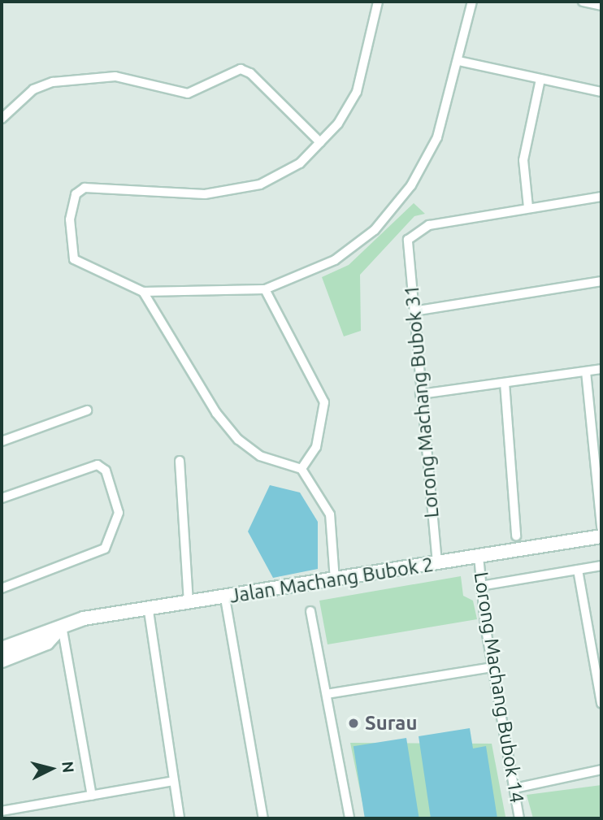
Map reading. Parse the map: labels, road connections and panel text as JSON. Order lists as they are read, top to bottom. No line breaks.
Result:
{"streets":{"street":["Lorong Machang Bubok 31","Jalan Machang Bubok 2","Lorong Machang Bubok 14"]},"crossings":[["Lorong Machang Bubok 31","Jalan Machang Bubok 2"],["Jalan Machang Bubok 2","Lorong Machang Bubok 14"]],"places":["Surau"],"north":"right"}
